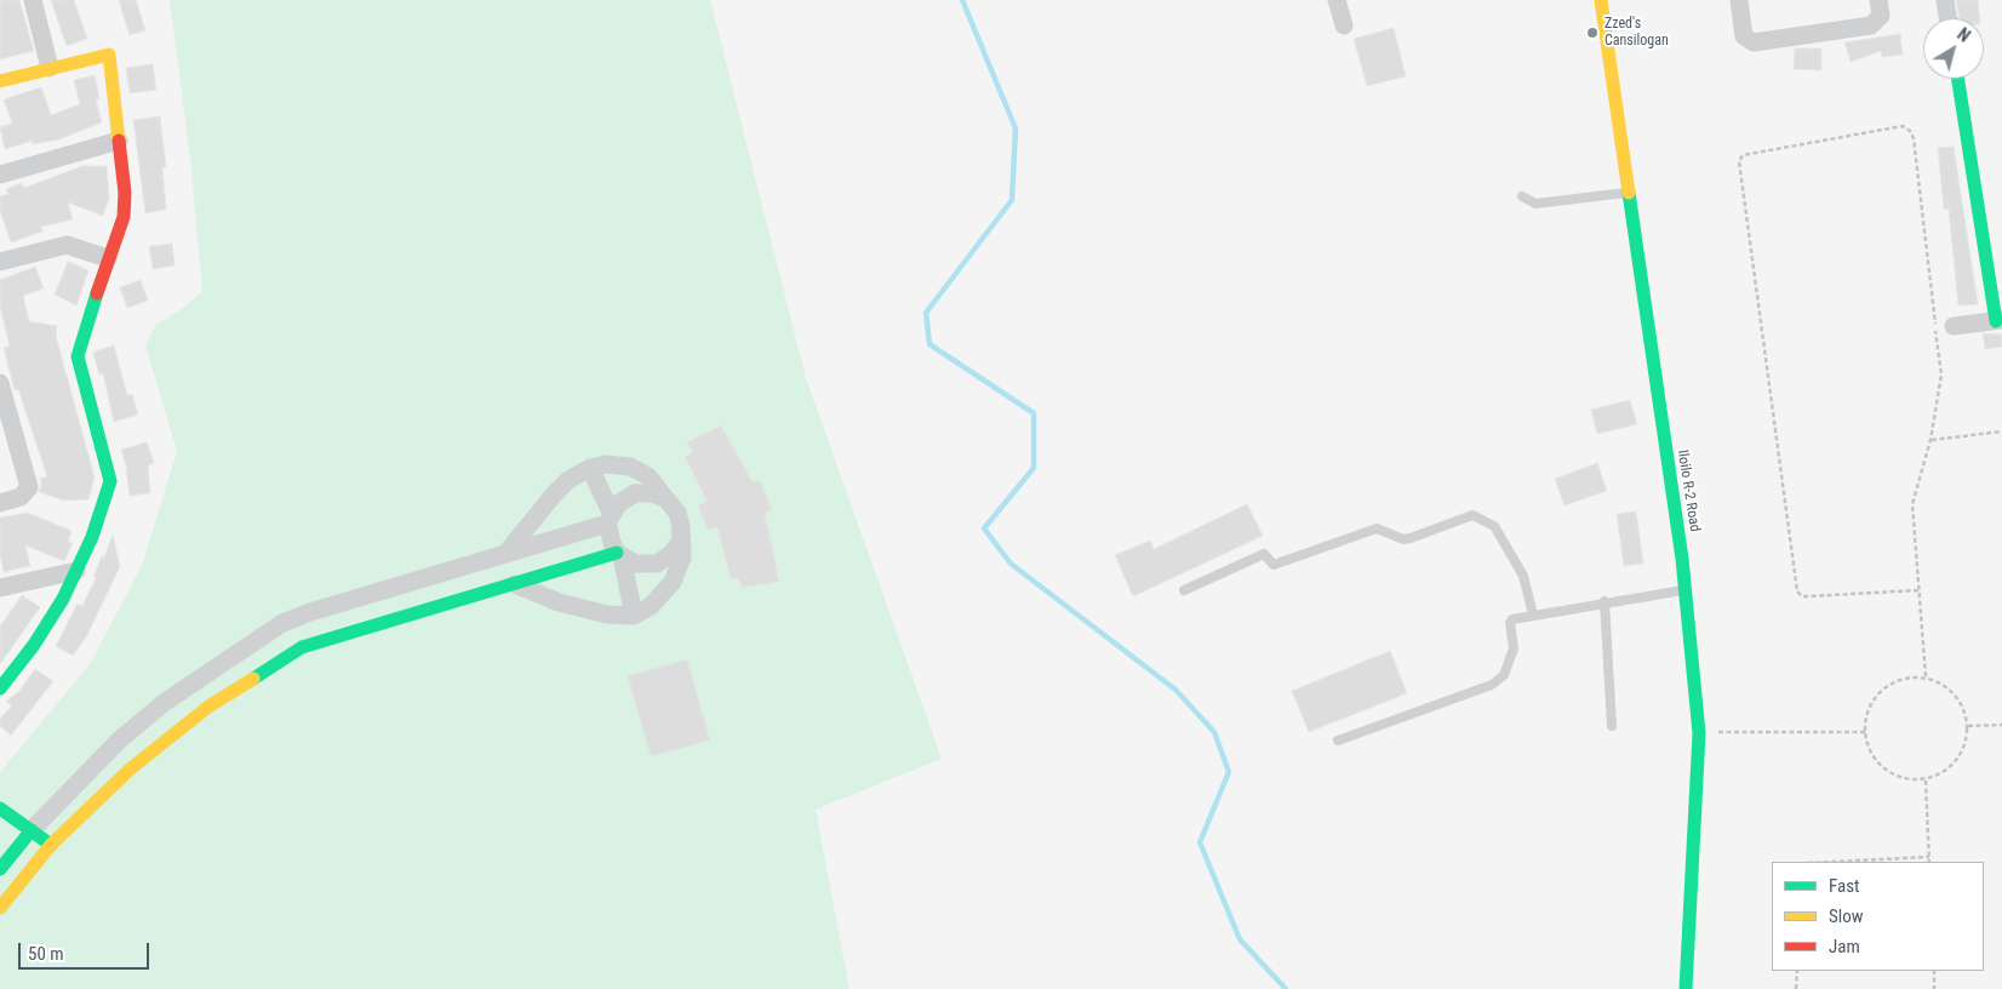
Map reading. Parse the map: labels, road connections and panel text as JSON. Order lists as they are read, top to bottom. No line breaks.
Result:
{"streets":{"street":["Iloilo R-2 Road"]},"places":["Zzed's Cansilogan"],"legend":["Fast","Slow","Jam"],"scale_bar":"50 m","north":"top right"}
